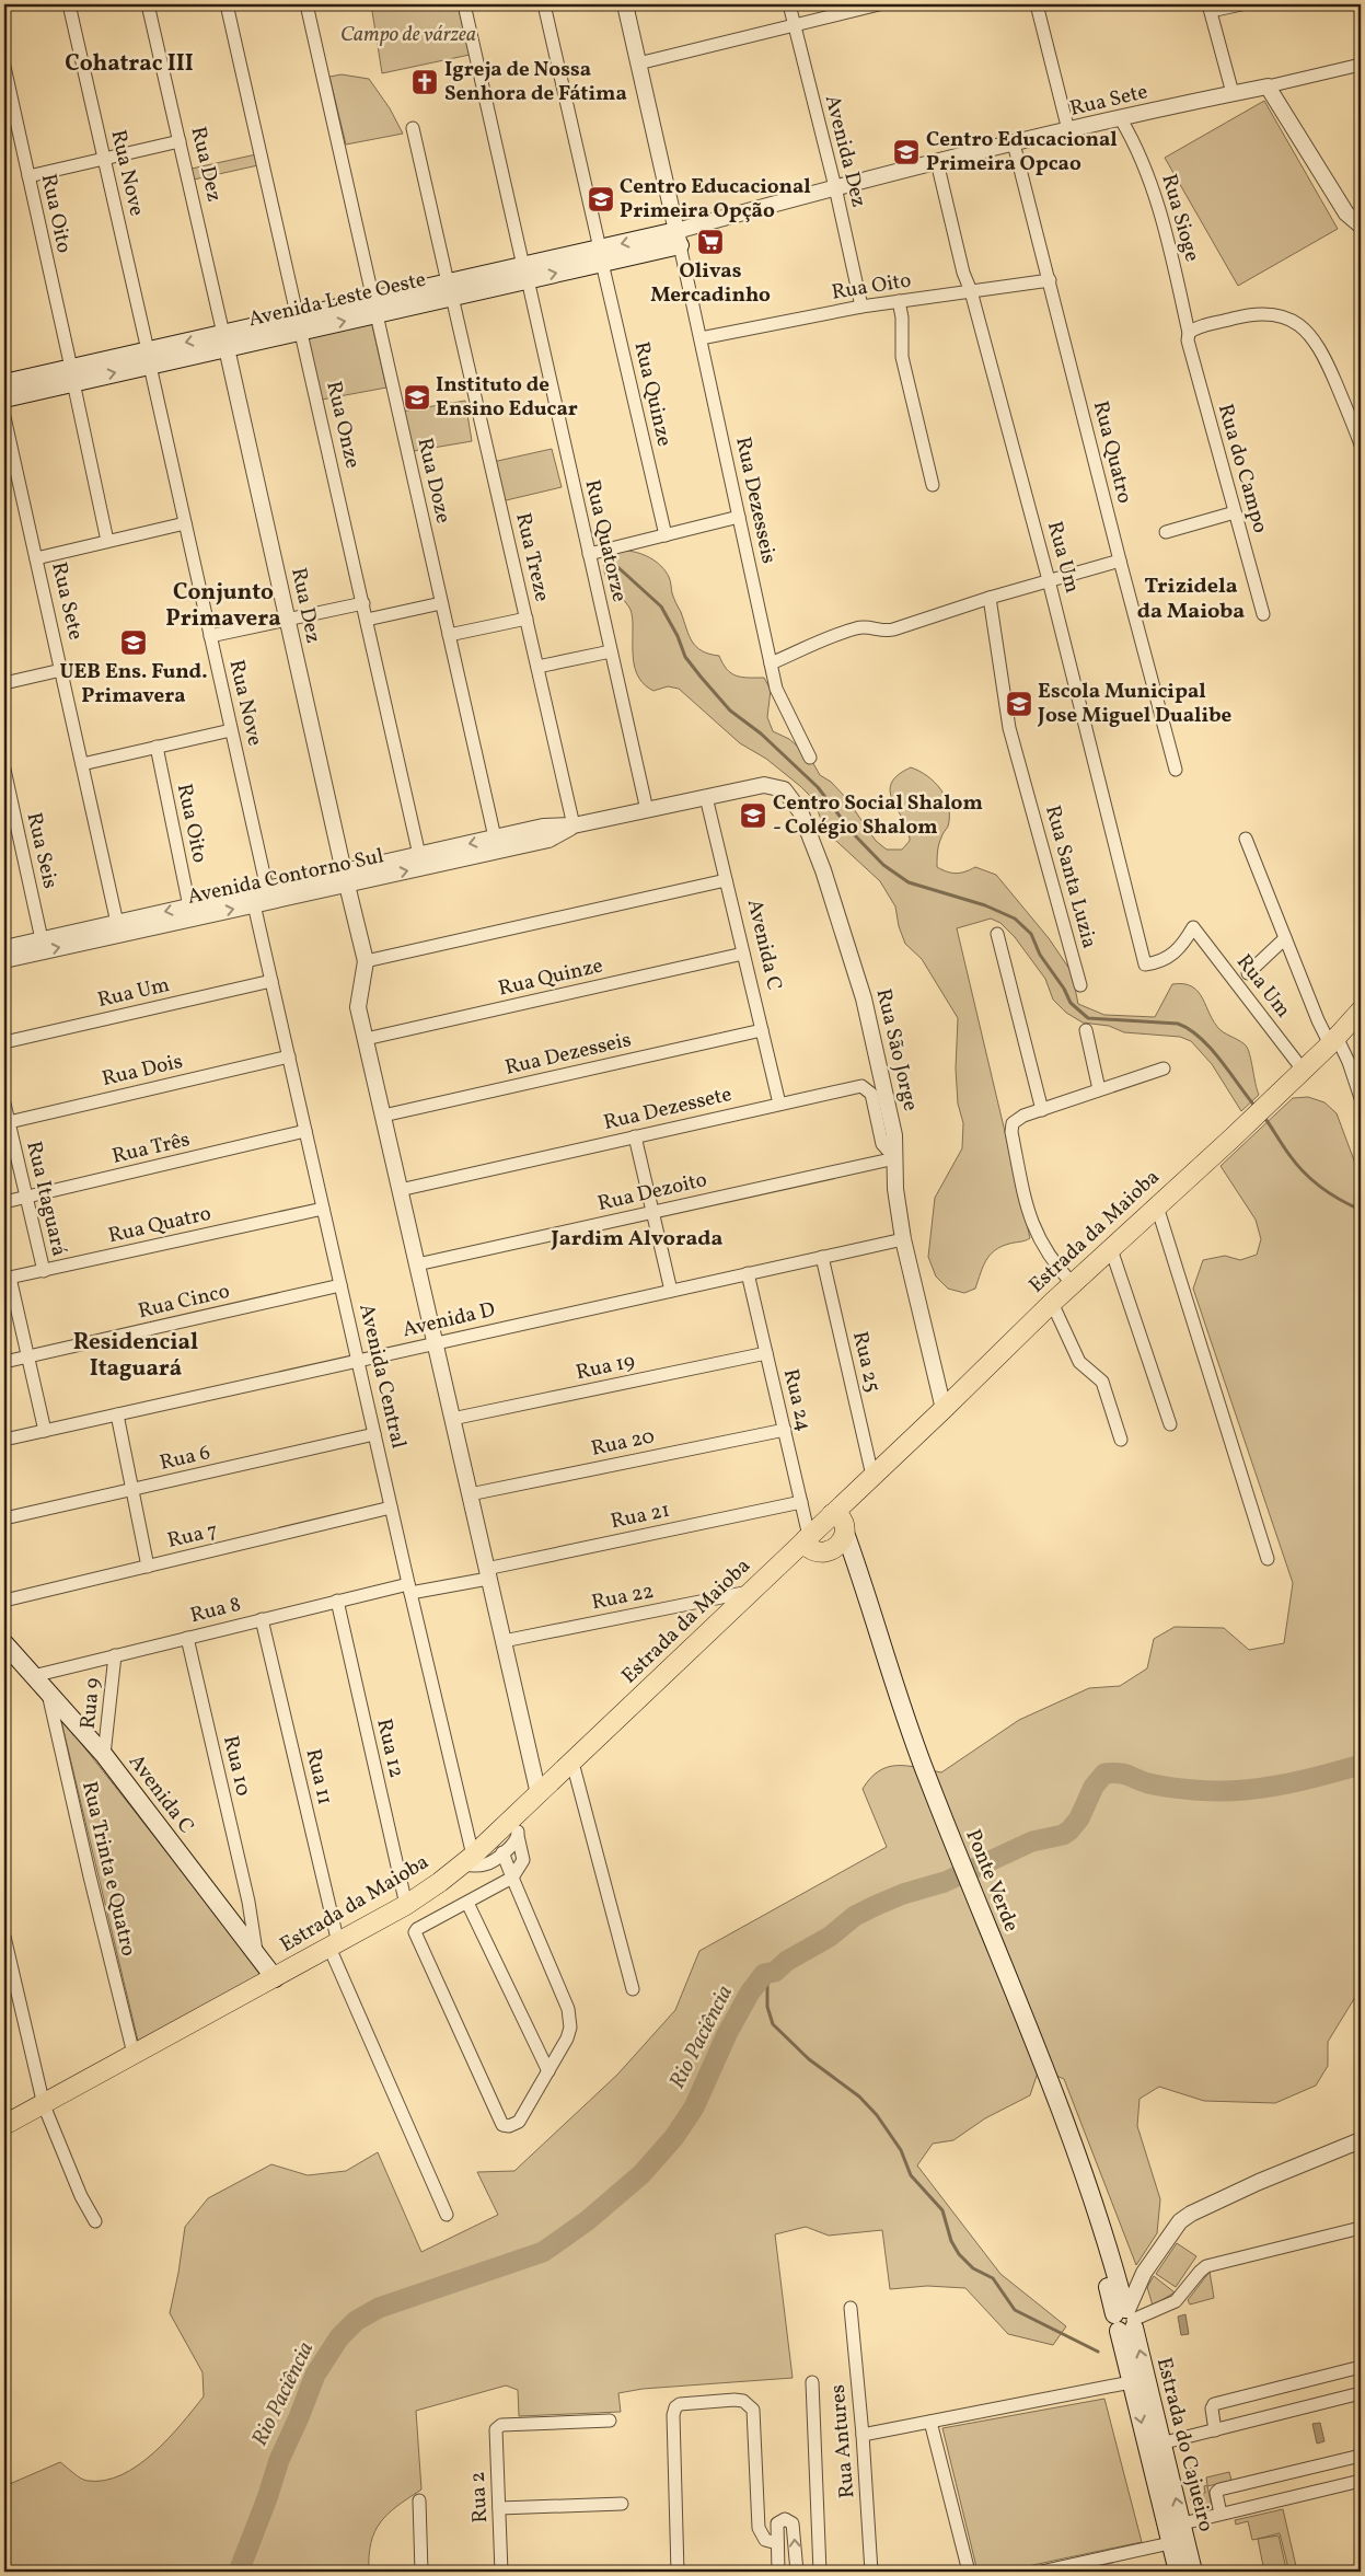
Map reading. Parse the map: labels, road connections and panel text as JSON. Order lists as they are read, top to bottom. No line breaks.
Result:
{"streets":{"main road":["Avenida Leste Oeste","Avenida C","Estrada da Maioba","Ponte Verde","Estrada do Cajueiro"],"street":["Rua Sete","Avenida Dez","Rua Dez","Rua Nove","Rua Oito","Rua Sioge","Rua Quinze","Rua Onze","Rua Quatro","Rua do Campo","Rua Doze","Rua Dezesseis","Rua Quatorze","Rua Treze","Rua Um","Rua Seis","Avenida Contorno Sul","Rua Santa Luzia","Rua São Jorge","Rua Dois","Rua Dezessete","Rua Três","Rua Dezoito","Rua Itaguará","Rua Cinco","Avenida D","Rua 25","Rua 19","Avenida Central","Rua 24","Rua 20","Rua 6","Rua 21","Rua 7","Rua 22","Rua 8","Rua 9","Rua 12","Rua 10","Rua 11","Rua Trinta e Quatro","Rua Antures","Rua 2"]},"crossings":[["Rua Sete","Avenida Dez"],["Rua Sete","Rua Sioge"],["Rua Sete","Avenida Leste Oeste"],["Rua Sete","Rua Quatro"],["Rua Sete","Rua Dezesseis"],["Rua Sete","Rua Um"],["Rua Sete","Avenida Contorno Sul"],["Avenida Dez","Rua Oito"],["Rua Dez","Avenida Leste Oeste"],["Rua Dez","Avenida Contorno Sul"],["Rua Nove","Avenida Leste Oeste"],["Rua Nove","Avenida Contorno Sul"],["Rua Oito","Avenida Leste Oeste"],["Rua Oito","Rua Quatro"],["Rua Oito","Rua Dezesseis"],["Rua Oito","Rua Um"],["Rua Oito","Avenida Contorno Sul"],["Rua Sioge","Rua do Campo"],["Avenida Leste Oeste","Rua Quinze"],["Avenida Leste Oeste","Rua Onze"],["Avenida Leste Oeste","Rua Doze"],["Avenida Leste Oeste","Rua Dezesseis"],["Avenida Leste Oeste","Rua Quatorze"],["Avenida Leste Oeste","Rua Treze"],["Rua Quinze","Avenida C"],["Rua Onze","Avenida Contorno Sul"],["Rua Quatro","Rua Itaguará"],["Rua Quatro","Avenida Central"],["Rua Doze","Avenida Contorno Sul"],["Rua Dezesseis","Avenida C"],["Rua Quatorze","Avenida Contorno Sul"],["Rua Treze","Avenida Contorno Sul"],["Rua Um","Estrada da Maioba"],["Rua Um","Avenida Central"],["Rua Seis","Avenida Contorno Sul"],["Avenida Contorno Sul","Avenida C"],["Avenida Contorno Sul","Rua São Jorge"],["Avenida Contorno Sul","Avenida Central"],["Avenida C","Rua São Jorge"],["Avenida C","Rua Dezessete"],["Avenida C","Estrada da Maioba"],["Avenida C","Rua 8"],["Avenida C","Rua 9"],["Avenida C","Rua 10"],["Avenida C","Rua Trinta e Quatro"],["Rua São Jorge","Rua Dezessete"],["Rua São Jorge","Rua Dezoito"],["Rua São Jorge","Estrada da Maioba"],["Rua São Jorge","Avenida D"],["Rua Dois","Rua Itaguará"],["Rua Dois","Avenida Central"],["Rua Dezessete","Rua Dezoito"],["Rua Três","Rua Itaguará"],["Rua Três","Avenida Central"],["Estrada da Maioba","Rua 25"],["Estrada da Maioba","Avenida Central"],["Estrada da Maioba","Rua 24"],["Estrada da Maioba","Rua 22"],["Estrada da Maioba","Rua 12"],["Estrada da Maioba","Rua 11"],["Estrada da Maioba","Rua Trinta e Quatro"],["Estrada da Maioba","Ponte Verde"],["Rua Cinco","Avenida Central"],["Avenida D","Rua 25"],["Avenida D","Avenida Central"],["Avenida D","Rua 24"],["Rua 19","Rua 24"],["Avenida Central","Rua 6"],["Avenida Central","Rua 7"],["Avenida Central","Rua 8"],["Rua 24","Rua 20"],["Rua 24","Rua 21"],["Rua 24","Ponte Verde"],["Rua 21","Rua 8"],["Rua 8","Rua 9"],["Rua 8","Rua 12"],["Rua 8","Rua 10"],["Rua 8","Rua 11"],["Ponte Verde","Estrada do Cajueiro"]],"districts":["Cohatrac III","Trizidela da Maioba","Conjunto Primavera","Jardim Alvorada","Residencial Itaguará"],"water":["Rio Paciência"],"parks":["Campo de várzea"],"places":{"church":["Igreja de Nossa Senhora de Fátima"],"school or university":["Centro Educacional Primeira Opcao","Centro Educacional Primeira Opção","Instituto de Ensino Educar","UEB Ens. Fund. Primavera","Escola Municipal Jose Miguel Dualibe","Centro Social Shalom - Colégio Shalom"],"supermarket":["Olivas Mercadinho"]}}
